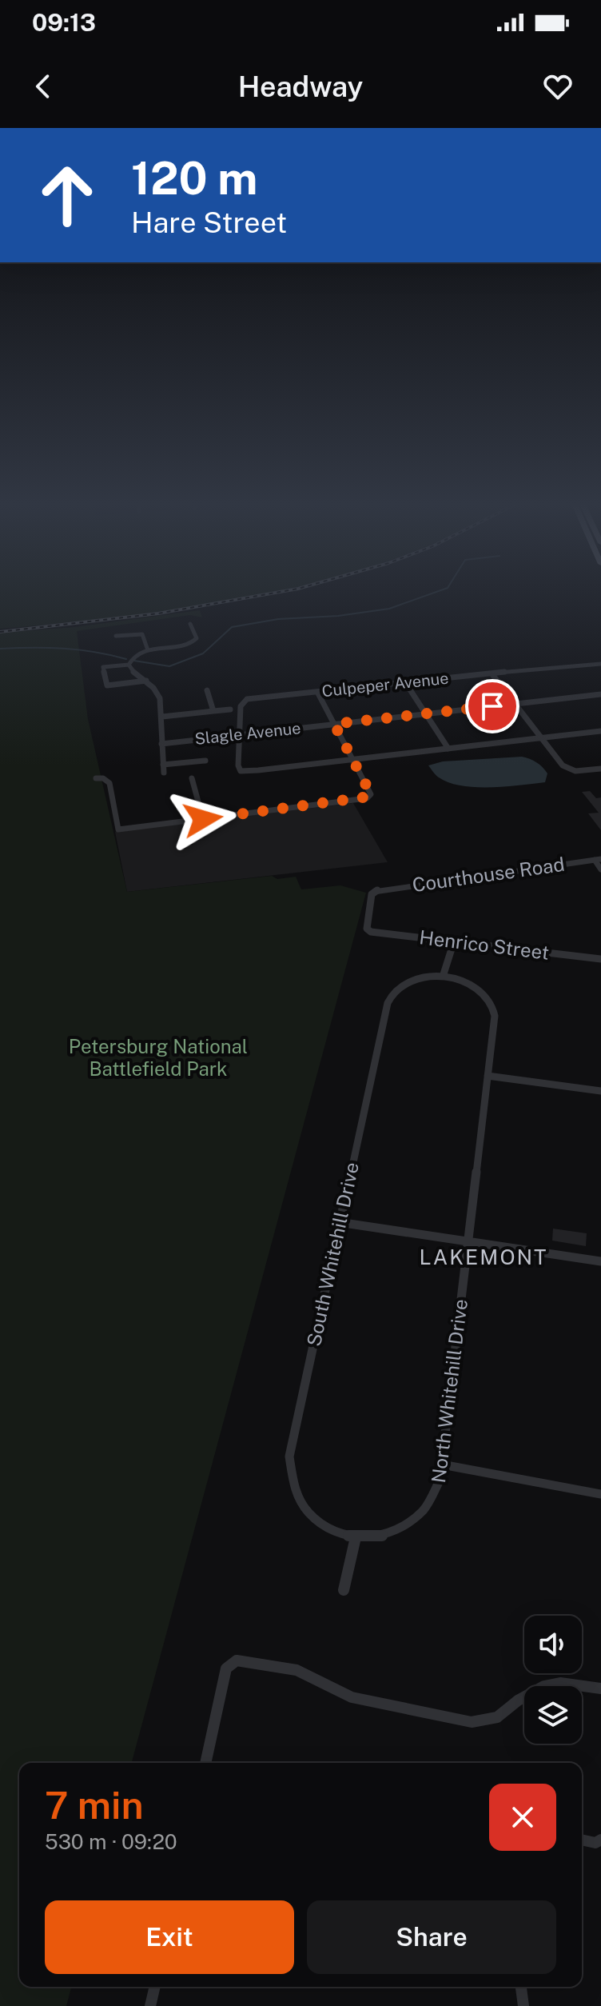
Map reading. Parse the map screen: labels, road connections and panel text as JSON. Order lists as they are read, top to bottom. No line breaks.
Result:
{"streets":{"street":["Culpeper Avenue","Slagle Avenue","Courthouse Road","Henrico Street","South Whitehill Drive","North Whitehill Drive"]},"crossings":[["Culpeper Avenue","Slagle Avenue"],["Courthouse Road","Henrico Street"],["South Whitehill Drive","North Whitehill Drive"]],"districts":["LAKEMONT"],"parks":["Petersburg National Battlefield Park"],"page":{"status":"09:13","header":"Headway","turn":["120 m","Hare Street"],"heading":["7 min","530 m · 09:20"],"buttons":["Exit","Share"]}}
